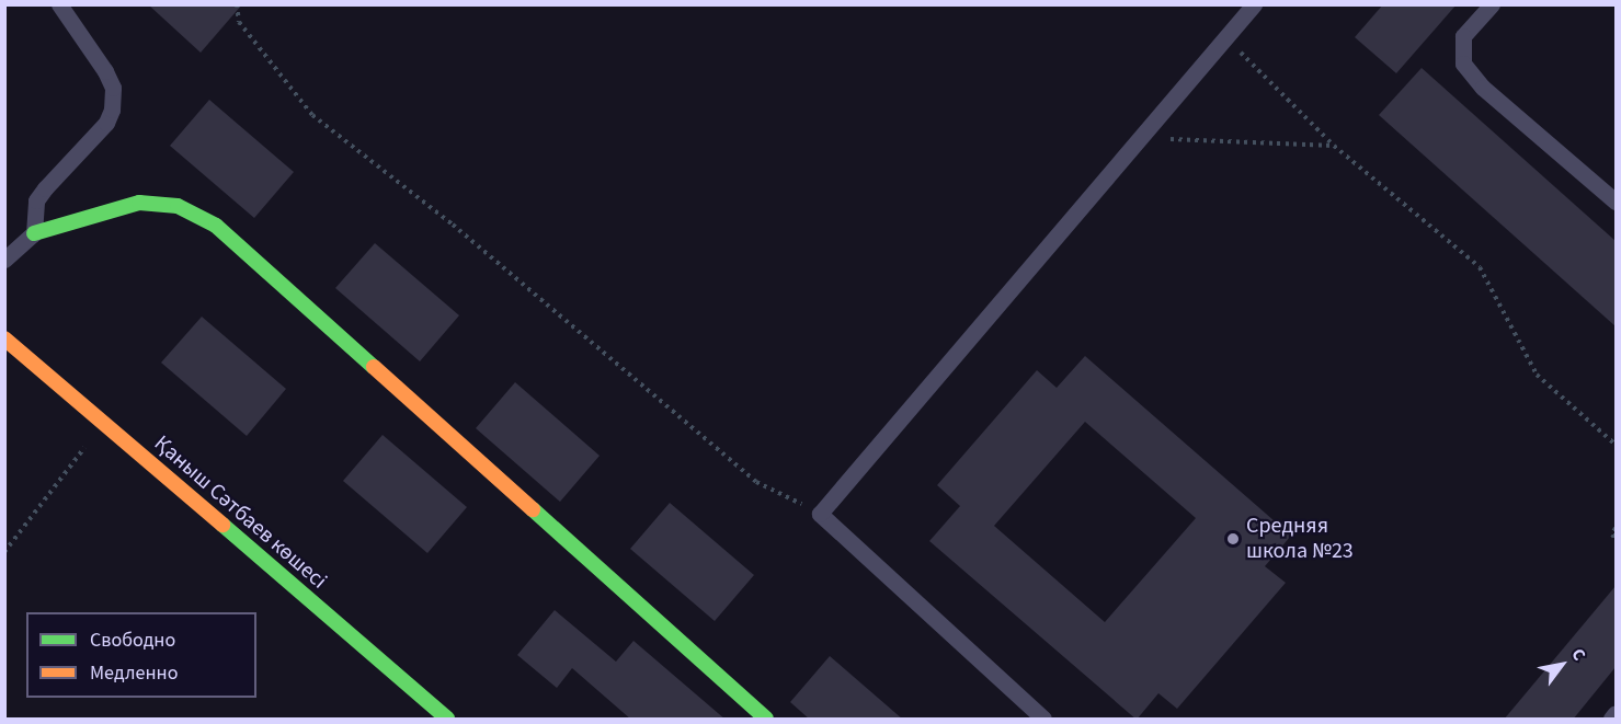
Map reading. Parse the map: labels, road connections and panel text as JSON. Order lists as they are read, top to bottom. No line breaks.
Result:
{"streets":{"street":["Қаныш Сәтбаев көшесі"]},"places":["Средняя школа №23"],"legend":["Свободно","Медленно"],"north":"top right"}
